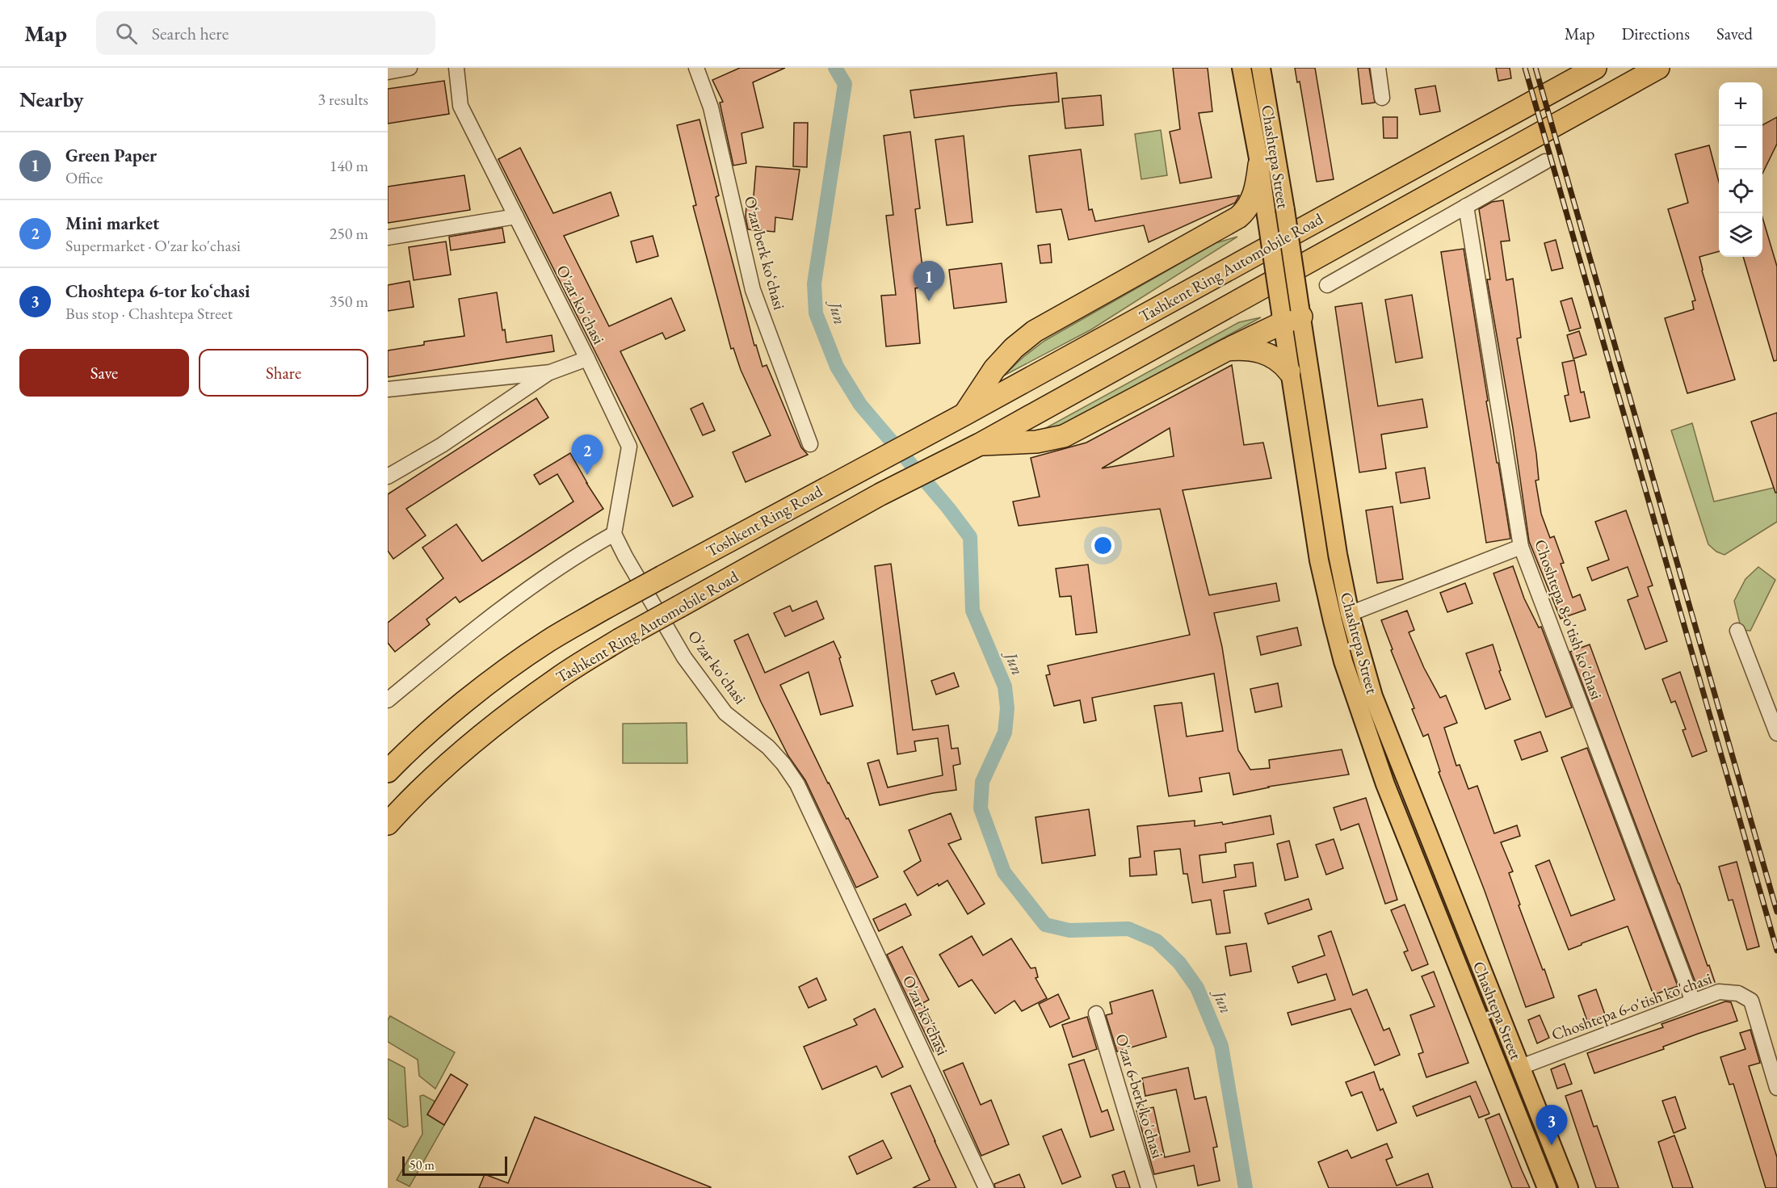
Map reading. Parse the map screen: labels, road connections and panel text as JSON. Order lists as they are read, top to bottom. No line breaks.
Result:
{"streets":{"highway":["Tashkent Ring Automobile Road","Toshkent Ring Road"],"main road":["Chashtepa Street"],"street":["Oʻzar berk koʻchasi","O'zar ko'chasi","Choshtepa 8-o'tish ko'chasi","Choshtepa 6-o'tish ko'chasi","O'zar 6-berk ko'chasi"]},"crossings":[["Chashtepa Street","Choshtepa 6-o'tish ko'chasi"],["Tashkent Ring Automobile Road","Toshkent Ring Road"],["Choshtepa 8-o'tish ko'chasi","Choshtepa 6-o'tish ko'chasi"]],"water":["Jun"],"scale_bar":"50 m","page":{"header":"Map","search":"Search here","nav":["Map","Directions","Saved"],"heading":["Nearby","3 results"],"map_buttons":["+","−"],"list":[{"mark":"1","name":"Green Paper","note":"Office","value":"140 m"},{"mark":"2","name":"Mini market","note":"Supermarket · O'zar ko'chasi","value":"250 m"},{"mark":"3","name":"Choshtepa 6-tor koʻchasi","note":"Bus stop · Chashtepa Street","value":"350 m"}],"pins":["1","2","3"],"buttons":["Save","Share"],"scale":"50 m"}}
